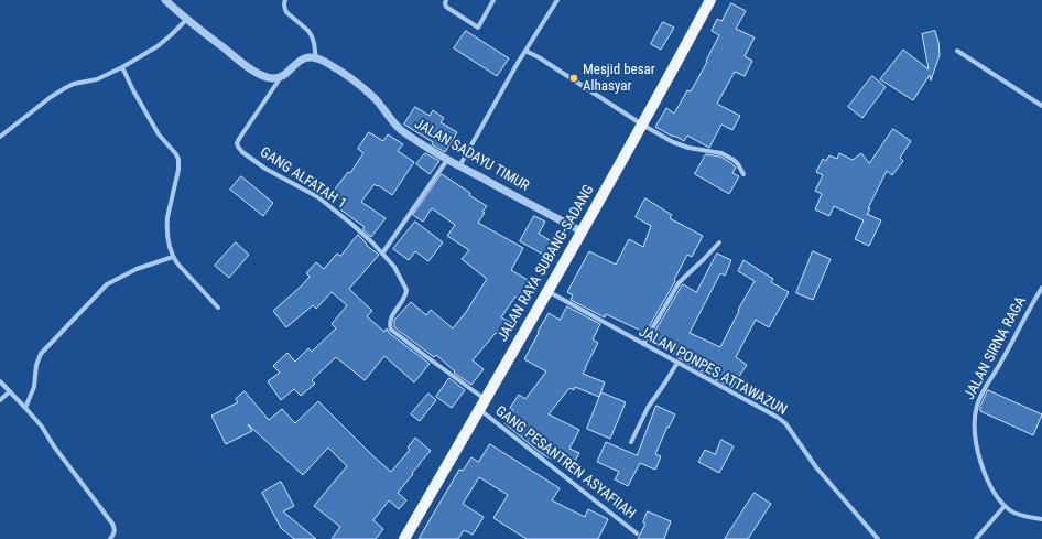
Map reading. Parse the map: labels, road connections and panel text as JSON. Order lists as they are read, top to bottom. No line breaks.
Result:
{"streets":{"main road":["JALAN RAYA SUBANG-SADANG"],"street":["JALAN SADAYU TIMUR","GANG ALFATAH 1","JALAN SIRNA RAGA","JALAN PONPES ATTAWAZUN","GANG PESANTREN ASYAFIIAH"]},"crossings":[["JALAN SADAYU TIMUR","JALAN RAYA SUBANG-SADANG"],["GANG ALFATAH 1","JALAN RAYA SUBANG-SADANG"],["JALAN RAYA SUBANG-SADANG","JALAN PONPES ATTAWAZUN"],["JALAN RAYA SUBANG-SADANG","GANG PESANTREN ASYAFIIAH"]],"places":["Mesjid besar Alhasyar"]}
